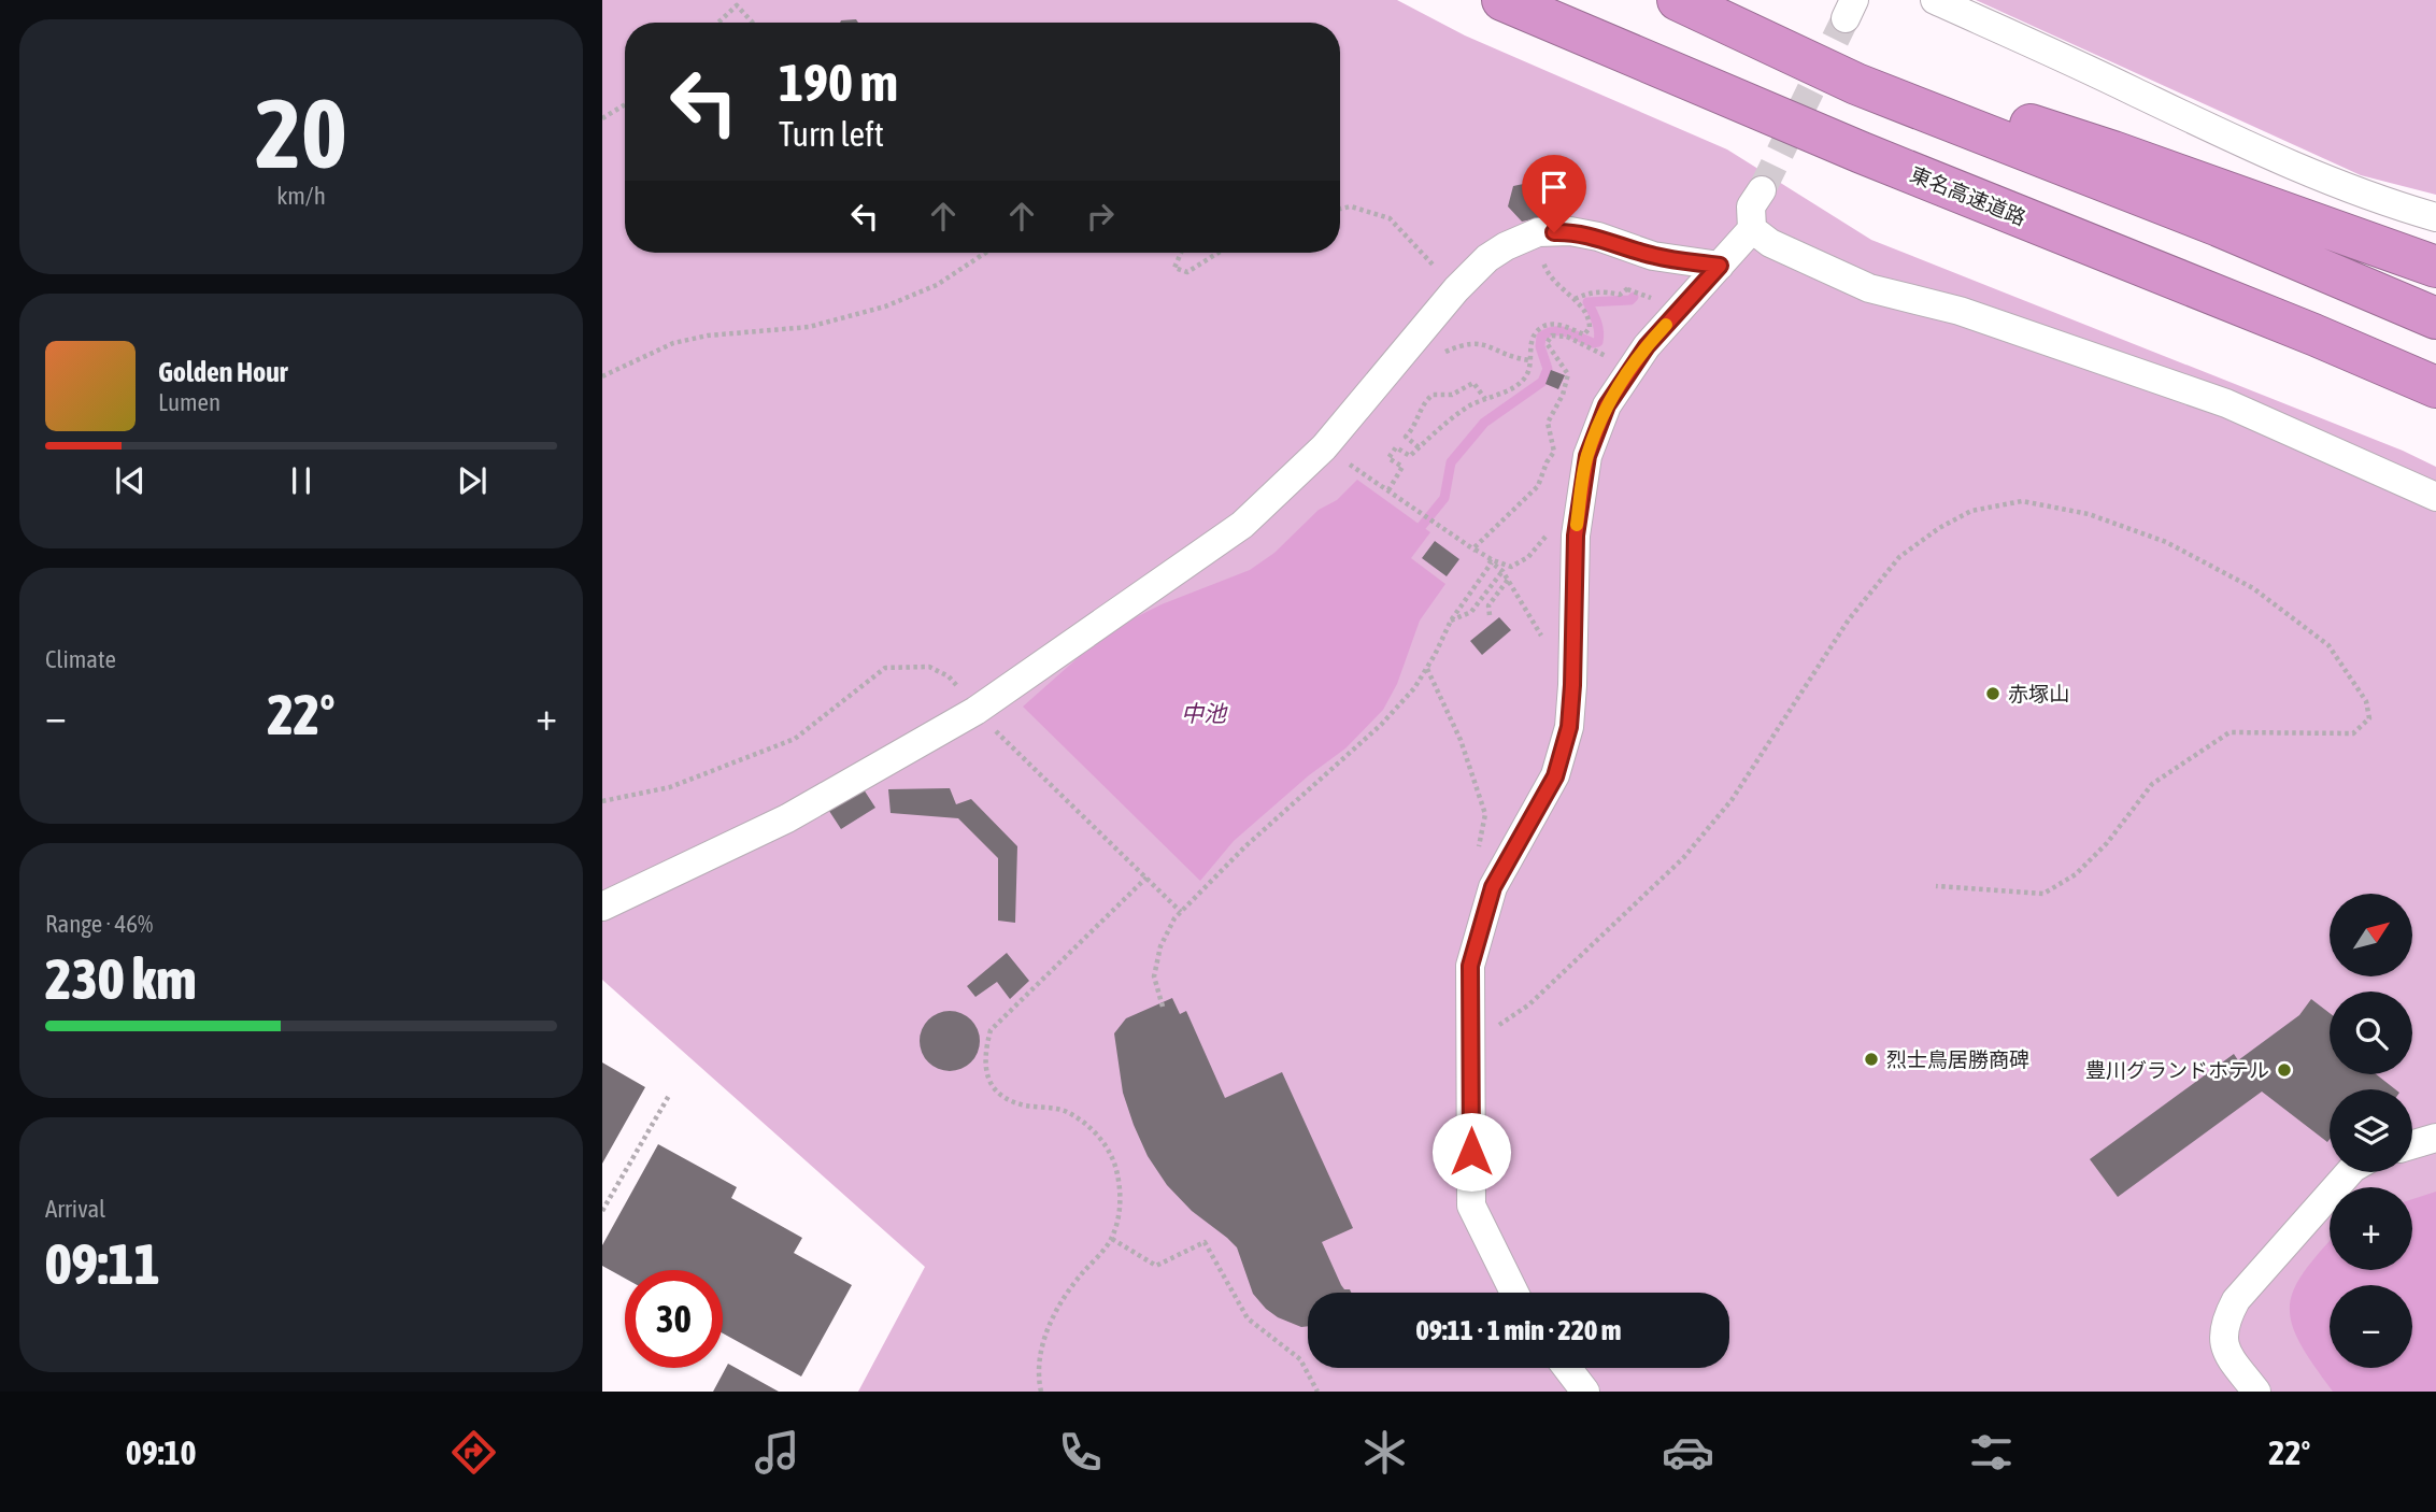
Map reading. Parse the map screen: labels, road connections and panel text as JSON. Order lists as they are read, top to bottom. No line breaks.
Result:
{"streets":{"highway":["東名高速道路"]},"water":["中池"],"places":["赤塚山","烈士鳥居勝商碑","豊川グランドホテル"],"north":"top right","page":{"tile":[["20","km/h"],"Climate",["Range · 46%","230 km"],["Arrival","09:11"]],"turn":["190 m","Turn left"],"song":["Golden Hour","Lumen"],"heat":["−","22°","+"],"map_buttons":["+","−"],"limit":"30","trip":"09:11 · 1 min · 220 m","tabs":["09:10","22°"]}}
